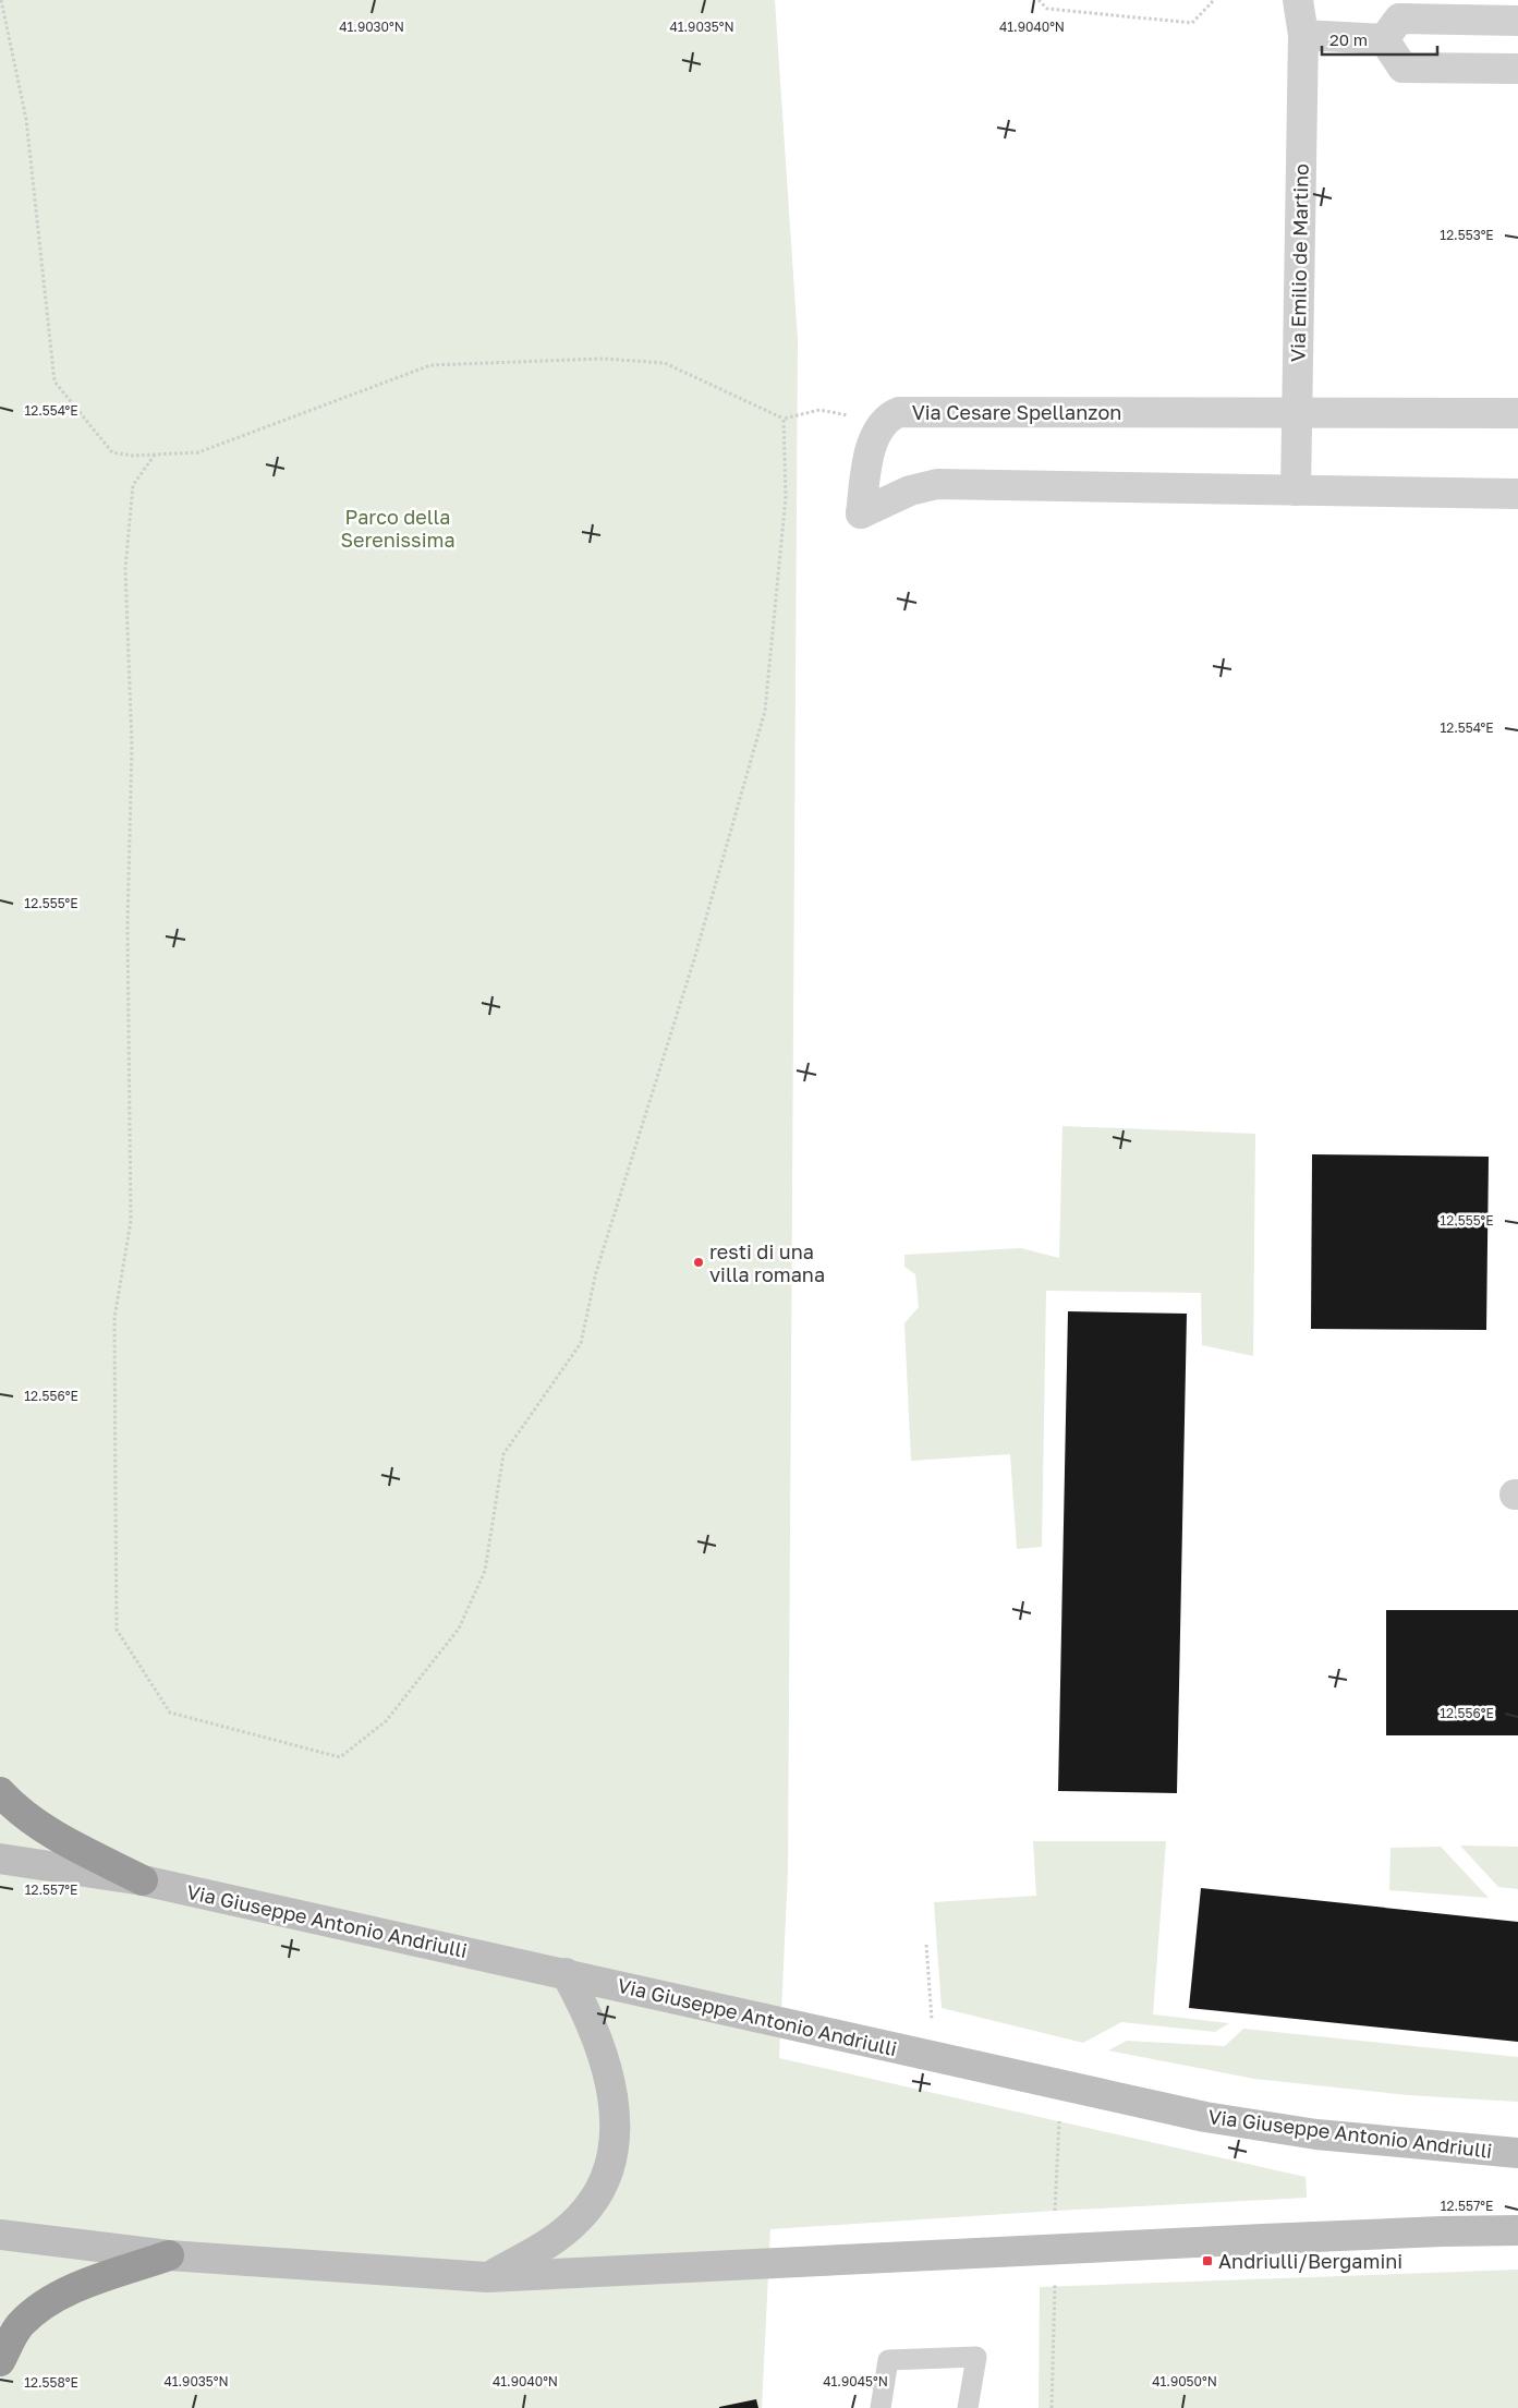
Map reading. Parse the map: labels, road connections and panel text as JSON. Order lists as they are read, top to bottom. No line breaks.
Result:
{"streets":{"main road":["Via Giuseppe Antonio Andriulli"],"street":["Via Emilio de Martino","Via Cesare Spellanzon"]},"crossings":[["Via Emilio de Martino","Via Cesare Spellanzon"]],"parks":["Parco della Serenissima"],"places":{"other":["resti di una villa romana"],"transit":["Andriulli/Bergamini"]},"scale_bar":"20 m","coordinates":["41.9030°N","41.9035°N","41.9040°N","12.553°E","12.554°E","12.555°E","12.556°E","12.557°E","41.9045°N","41.9050°N","12.558°E"]}
